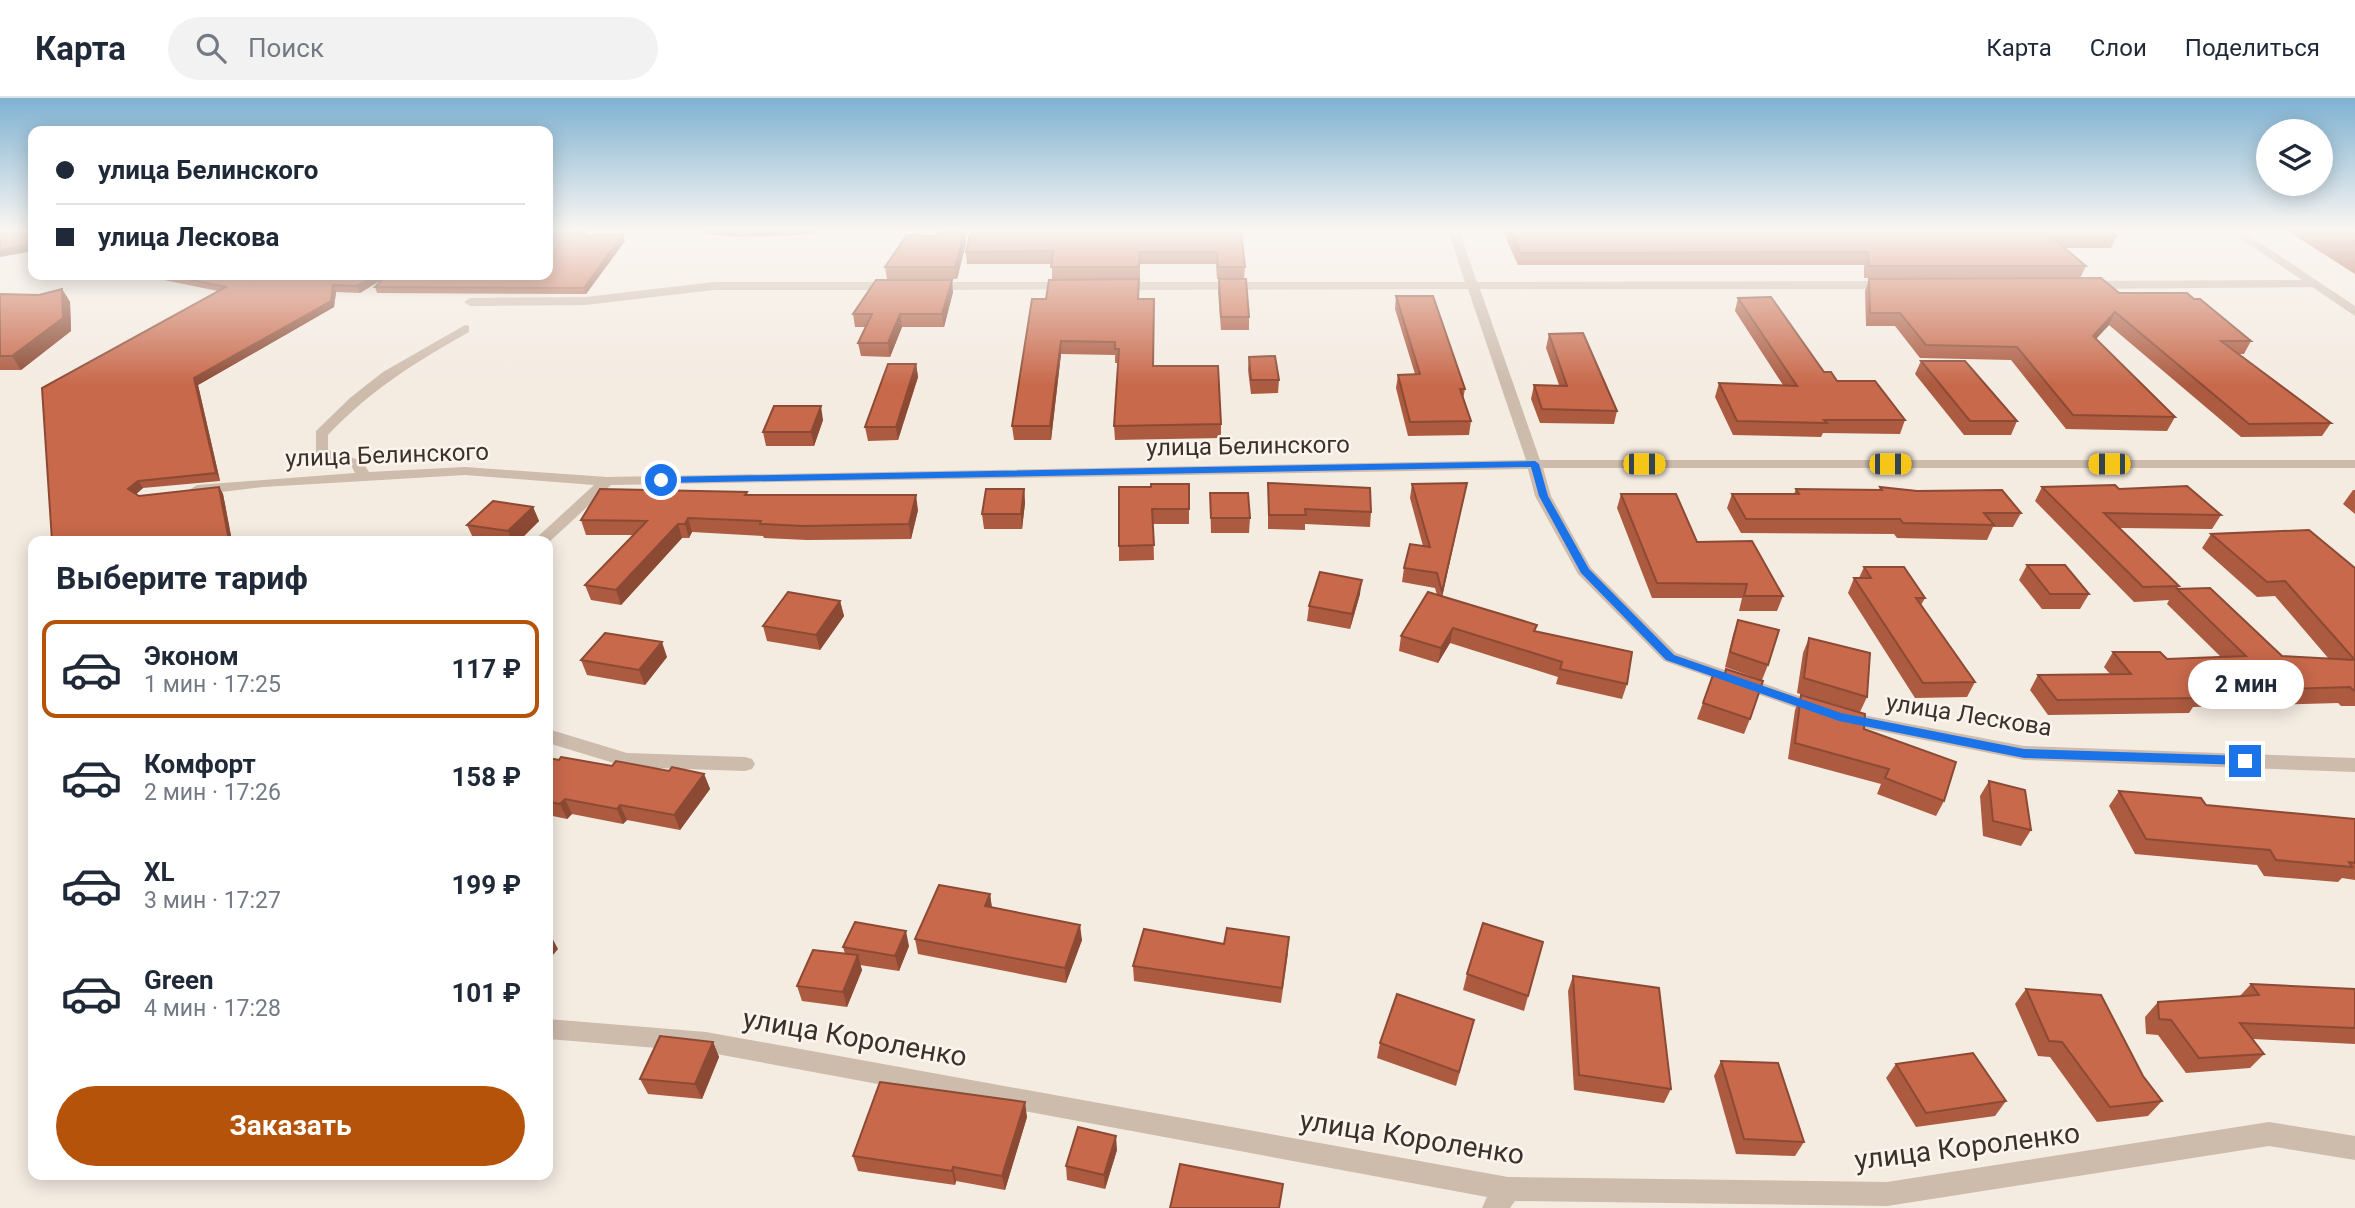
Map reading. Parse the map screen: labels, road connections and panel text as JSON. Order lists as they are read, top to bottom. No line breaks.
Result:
{"streets":{"street":["улица Белинского","улица Лескова","улица Короленко"]},"crossings":[["улица Белинского","улица Лескова"]],"page":{"header":"Карта","search":"Поиск","nav":["Карта","Слои","Поделиться"],"banner":["улица Белинского","улица Лескова"],"heading":"Выберите тариф","list":[{"name":"Эконом","note":"1 мин · 17:25","value":"117 ₽"},{"name":"Комфорт","note":"2 мин · 17:26","value":"158 ₽"},{"name":"XL","note":"3 мин · 17:27","value":"199 ₽"},{"name":"Green","note":"4 мин · 17:28","value":"101 ₽"}],"bubble":"2 мин","buttons":"Заказать"}}
